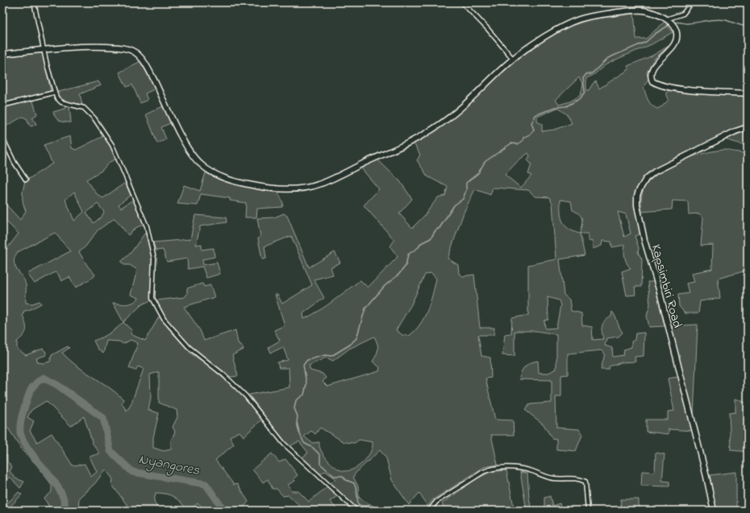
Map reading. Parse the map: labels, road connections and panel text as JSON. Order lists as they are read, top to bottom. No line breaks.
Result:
{"streets":{"street":["Kapsimbiri Road"]},"water":["Nyangores"]}
